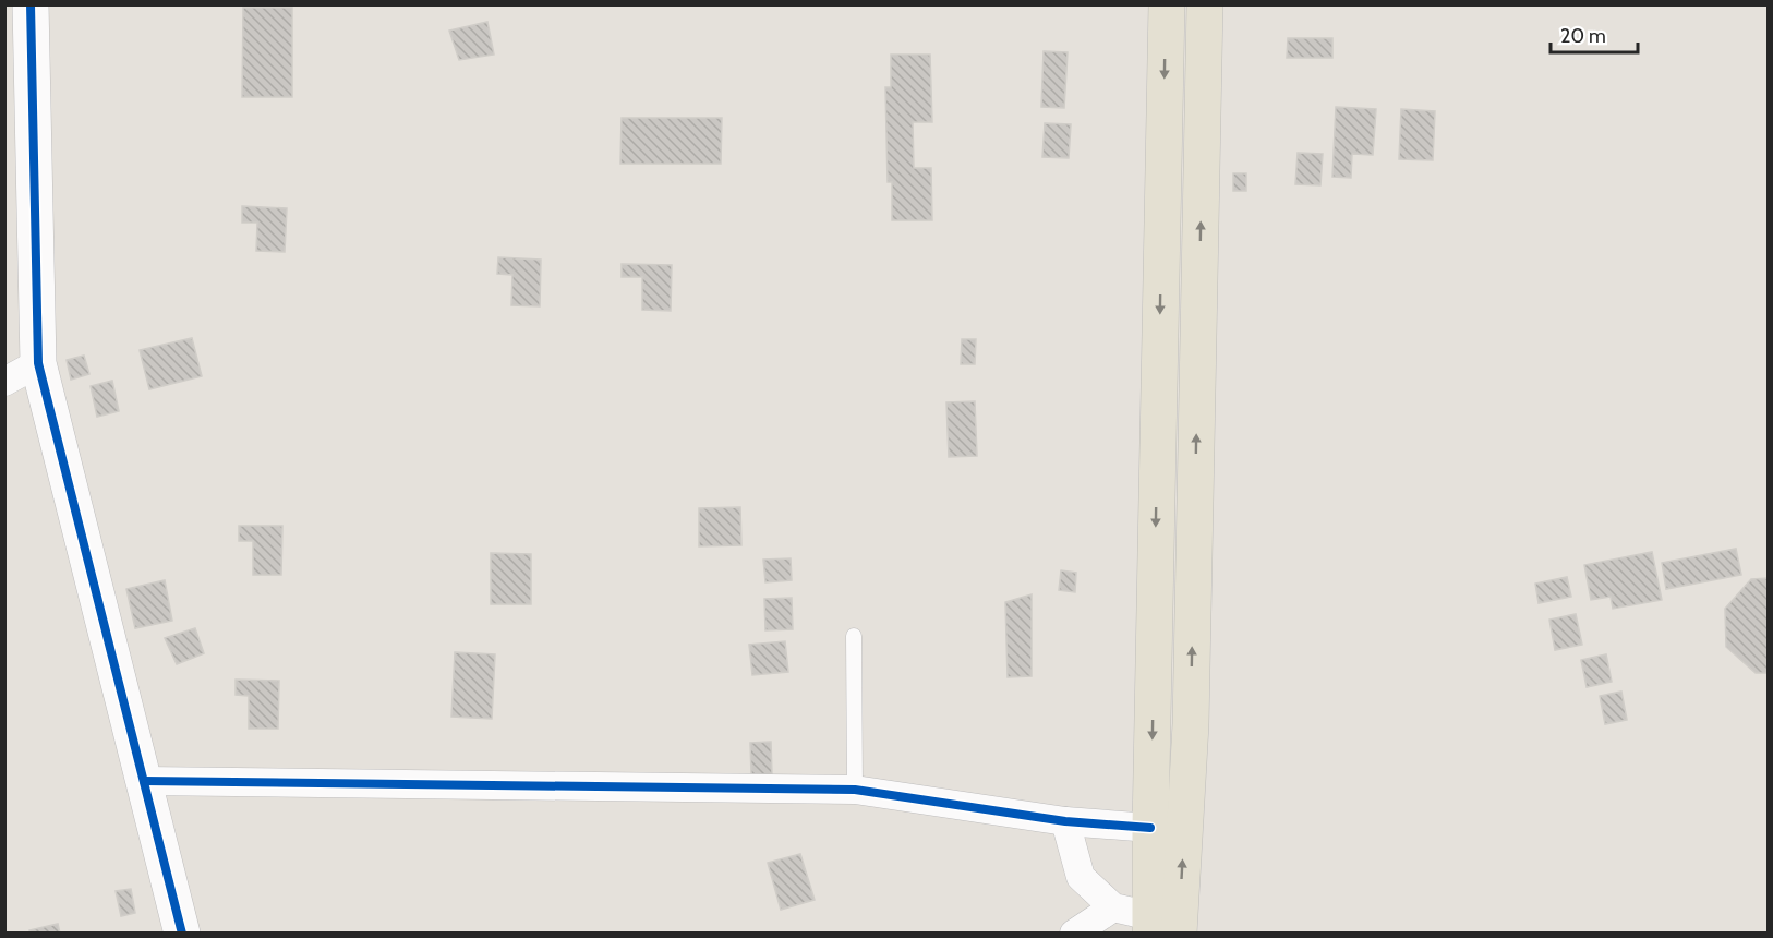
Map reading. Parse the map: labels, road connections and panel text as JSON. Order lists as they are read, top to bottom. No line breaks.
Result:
{"scale_bar":"20 m"}
